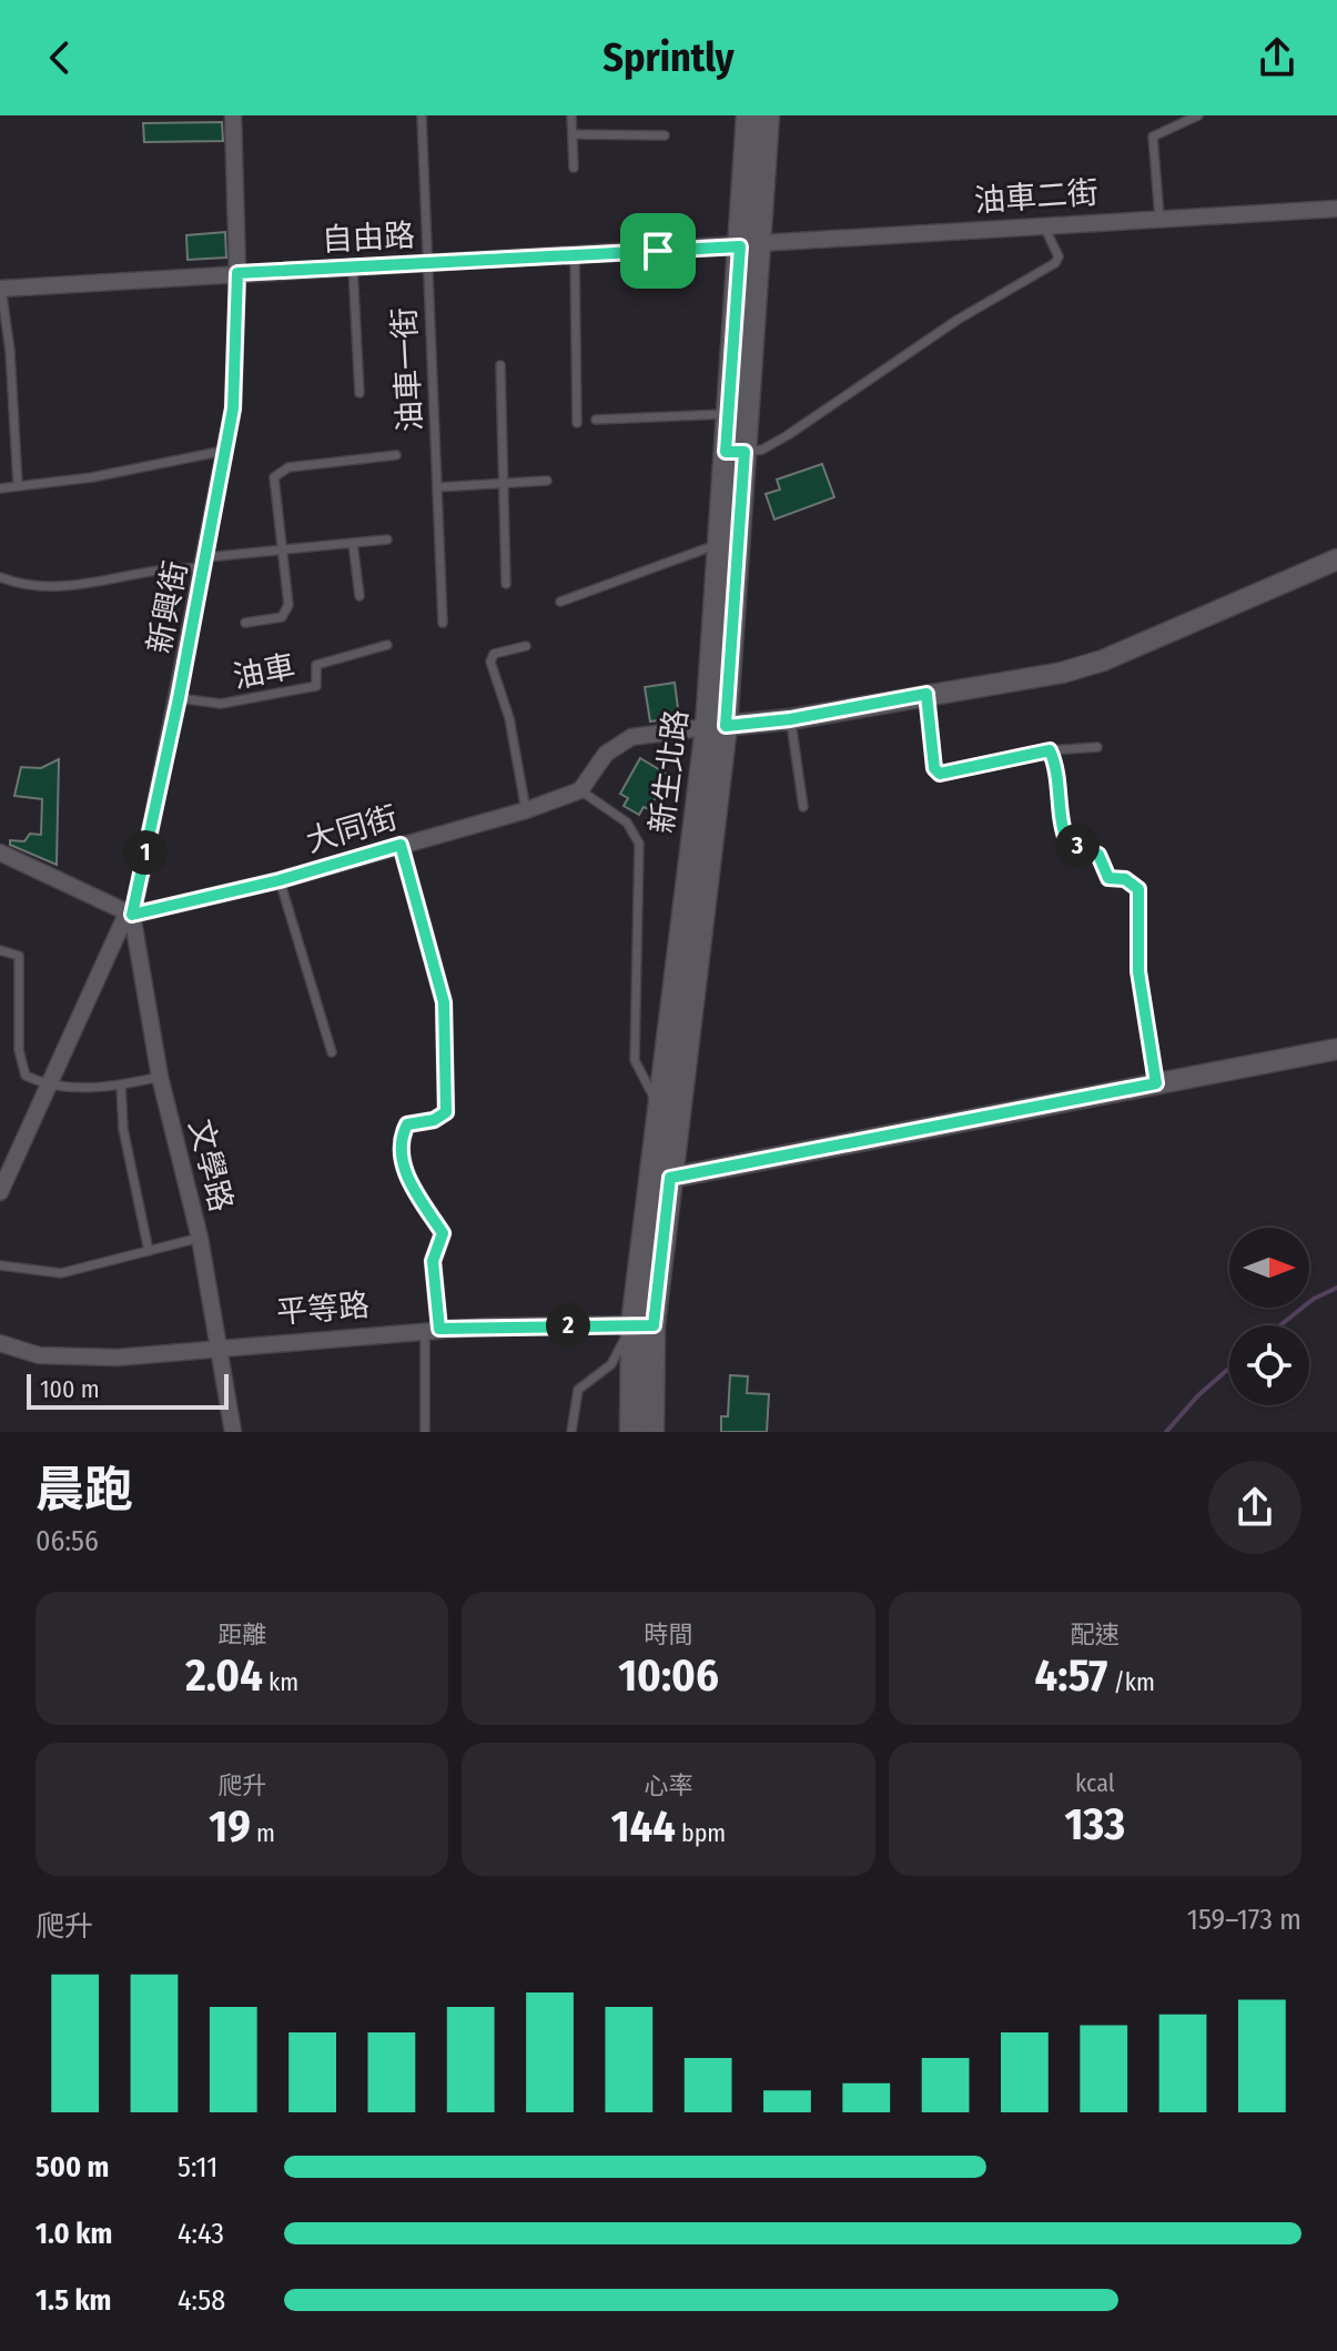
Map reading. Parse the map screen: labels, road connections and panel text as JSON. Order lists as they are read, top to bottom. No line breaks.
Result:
{"streets":{"main road":["新生北路"],"street":["油車二街","自由路","新興街","大同街","文學路","平等路"],"lane":["油車一街","油車"]},"crossings":[["油車二街","自由路"],["油車二街","新生北路"],["自由路","油車一街"],["自由路","新興街"],["自由路","新生北路"],["新興街","油車"],["新興街","大同街"],["新興街","文學路"],["新生北路","平等路"],["大同街","文學路"],["文學路","平等路"]],"scale_bar":"100 m","north":"right","page":{"header":"Sprintly","pins":["3","1","2"],"scale":"100 m","heading":["晨跑","06:56"],"stats":[["距離","2.04 km"],["時間","10:06"],["配速","4:57 /km"],["爬升","19 m"],["心率","144 bpm"],["kcal","133"]],"chart":["爬升","159–173 m"],"list":[{"name":"500 m","note":"5:11"},{"name":"1.0 km","note":"4:43"},{"name":"1.5 km","note":"4:58"}]}}
